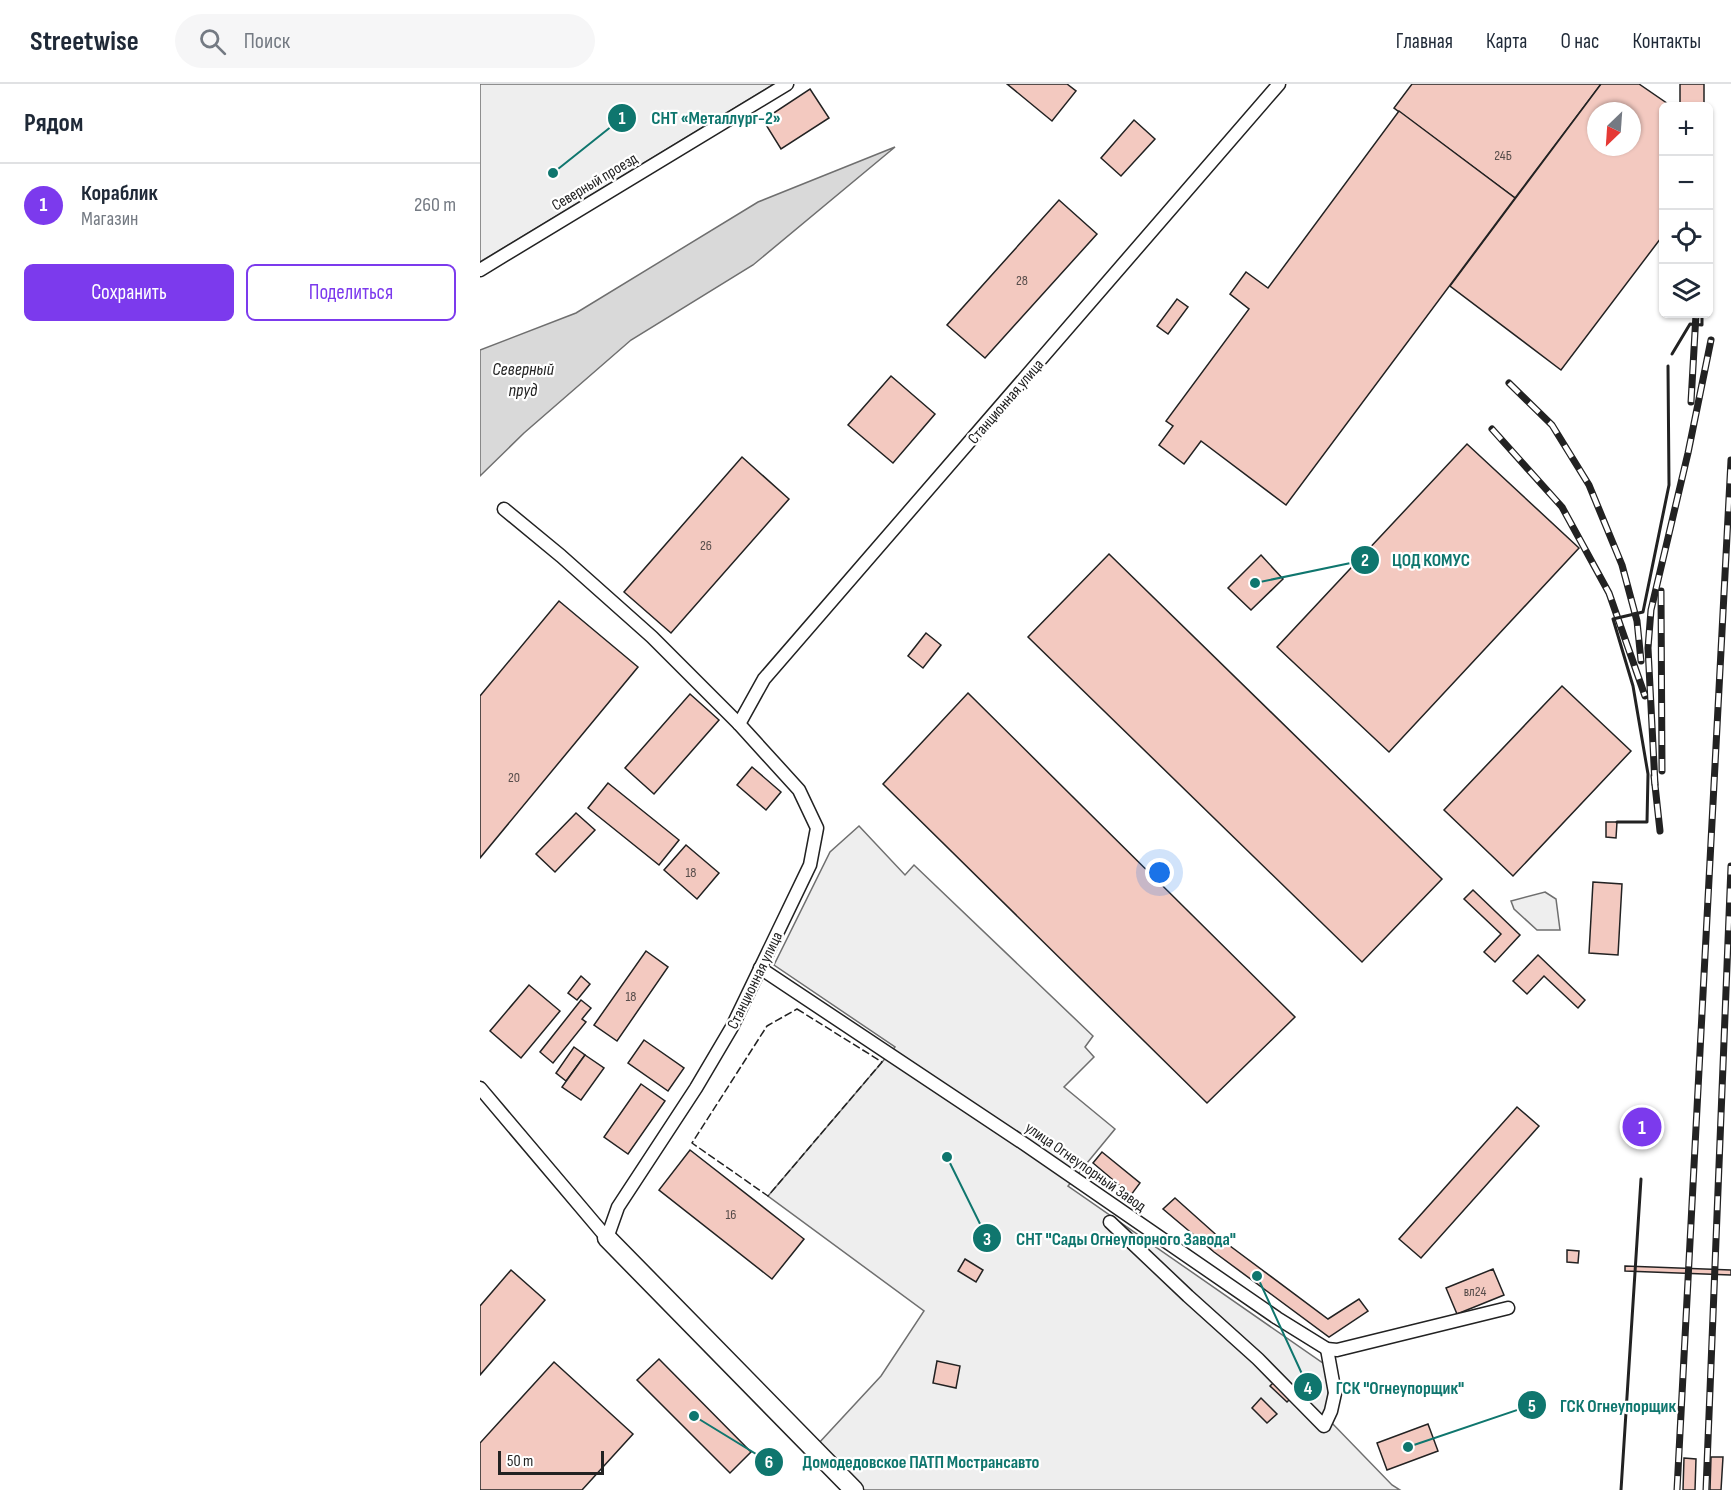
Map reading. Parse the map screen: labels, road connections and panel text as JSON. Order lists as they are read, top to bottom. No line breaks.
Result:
{"streets":{"street":["Северный проезд","Станционная улица","улица Огнеупорный Завод"]},"crossings":[["Станционная улица","улица Огнеупорный Завод"]],"water":["Северный пруд"],"places":["СНТ «Металлург-2»","ЦОД КОМУС","СНТ \"Сады Огнеупорного Завода\"","ГСК \"Огнеупорщик\"","Домодедовское ПАТП Мострансавто","ГСК Огнеупорщик"],"house_numbers":["24Б","28","26","20","18","18","16","вл24"],"scale_bar":"50 m","north":"bottom left","page":{"header":"Streetwise","search":"Поиск","nav":["Главная","Карта","О нас","Контакты"],"heading":"Рядом","map_buttons":["+","−"],"list":[{"mark":"1","name":"Кораблик","note":"Магазин","value":"260 m"}],"buttons":["Сохранить","Поделиться"],"pins":"1","scale":"50 m"}}
